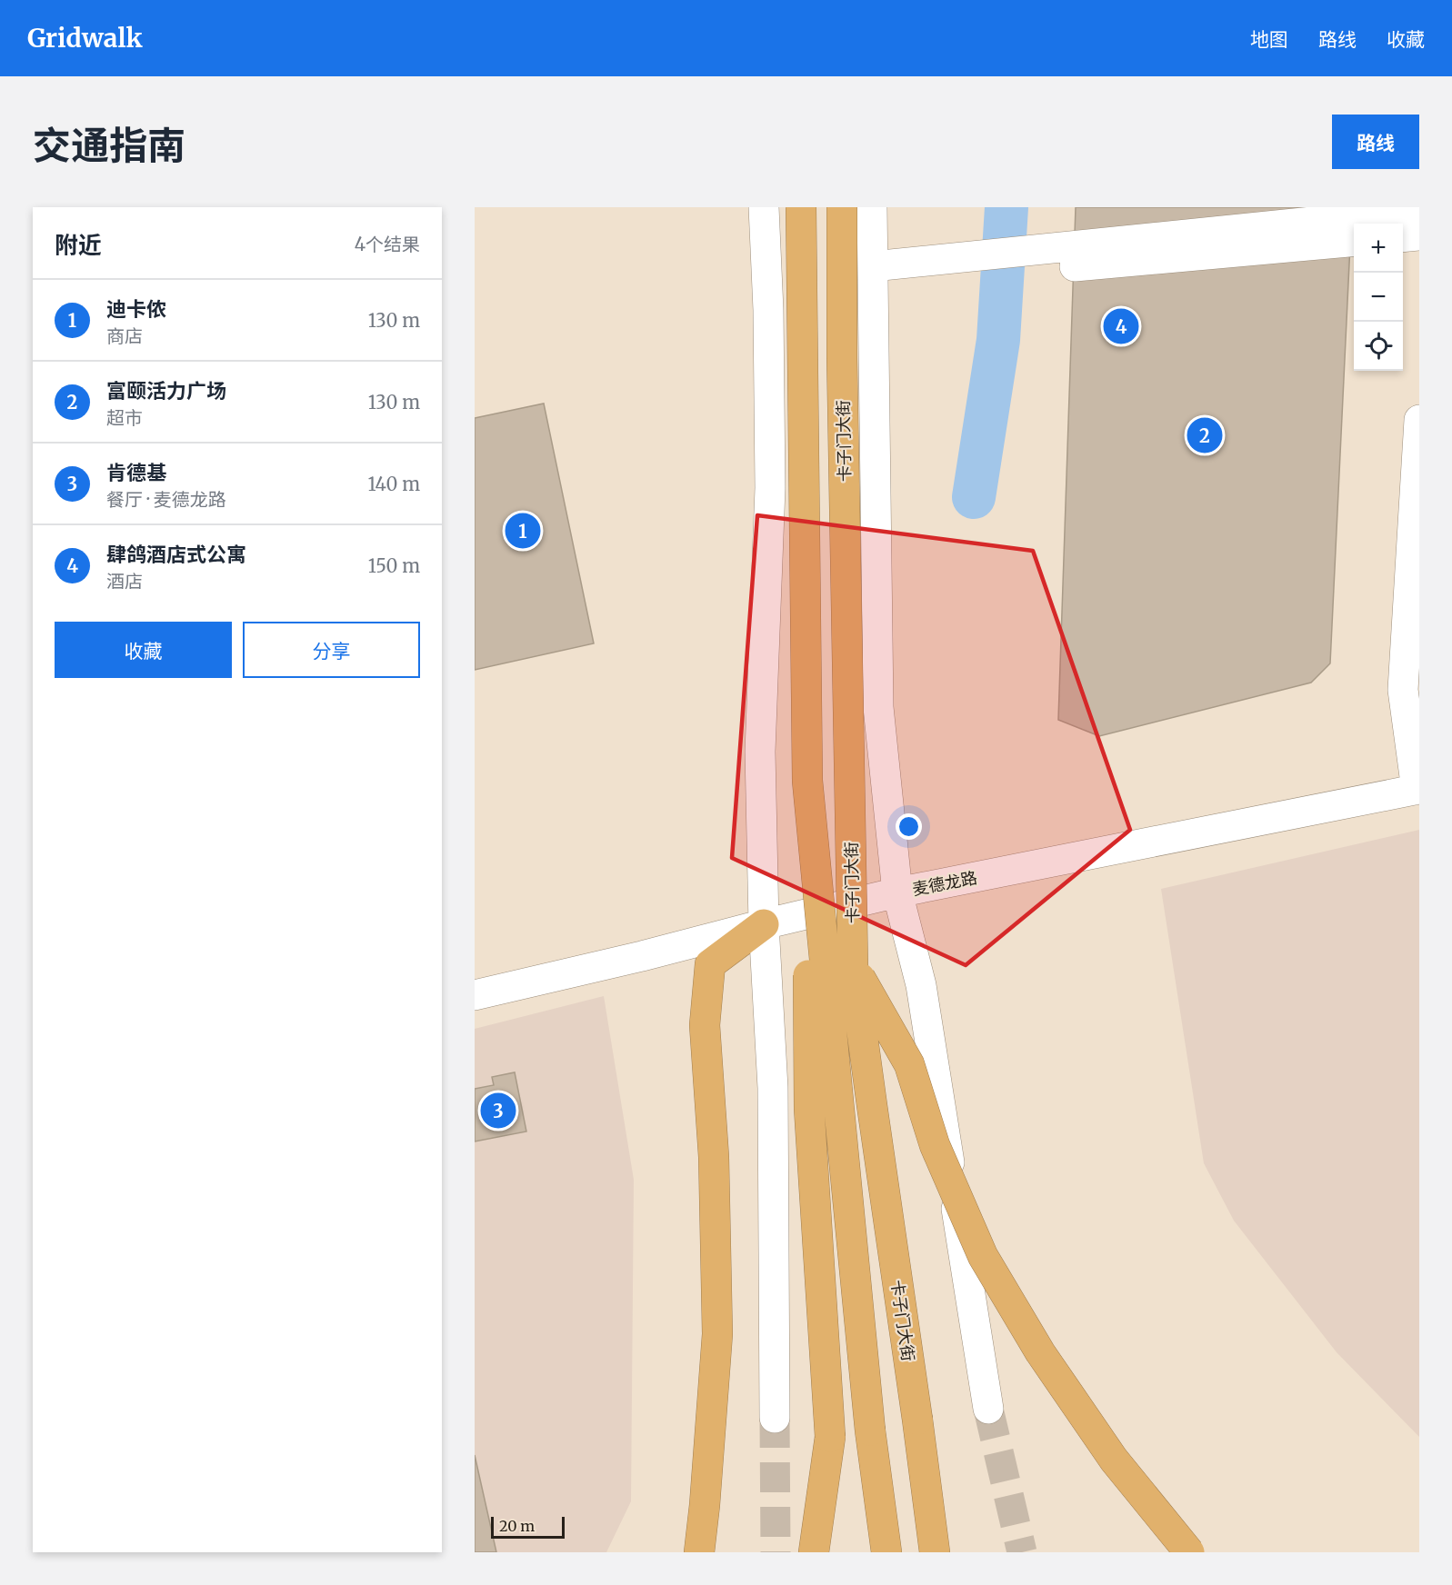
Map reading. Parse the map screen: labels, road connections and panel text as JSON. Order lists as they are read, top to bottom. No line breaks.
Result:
{"streets":{"highway":["卡子门大街"],"street":["麦德龙路"]},"crossings":[["卡子门大街","麦德龙路"]],"scale_bar":"20 m","page":{"header":"Gridwalk","nav":["地图","路线","收藏"],"title":"交通指南","buttons":["路线",["收藏","分享"]],"heading":["附近","4个结果"],"map_buttons":["+","−"],"list":[{"mark":"1","name":"迪卡侬","note":"商店","value":"130 m"},{"mark":"2","name":"富颐活力广场","note":"超市","value":"130 m"},{"mark":"3","name":"肯德基","note":"餐厅 · 麦德龙路","value":"140 m"},{"mark":"4","name":"肆鸽酒店式公寓","note":"酒店","value":"150 m"}],"pins":["4","2","1","3"],"scale":"20 m"}}
